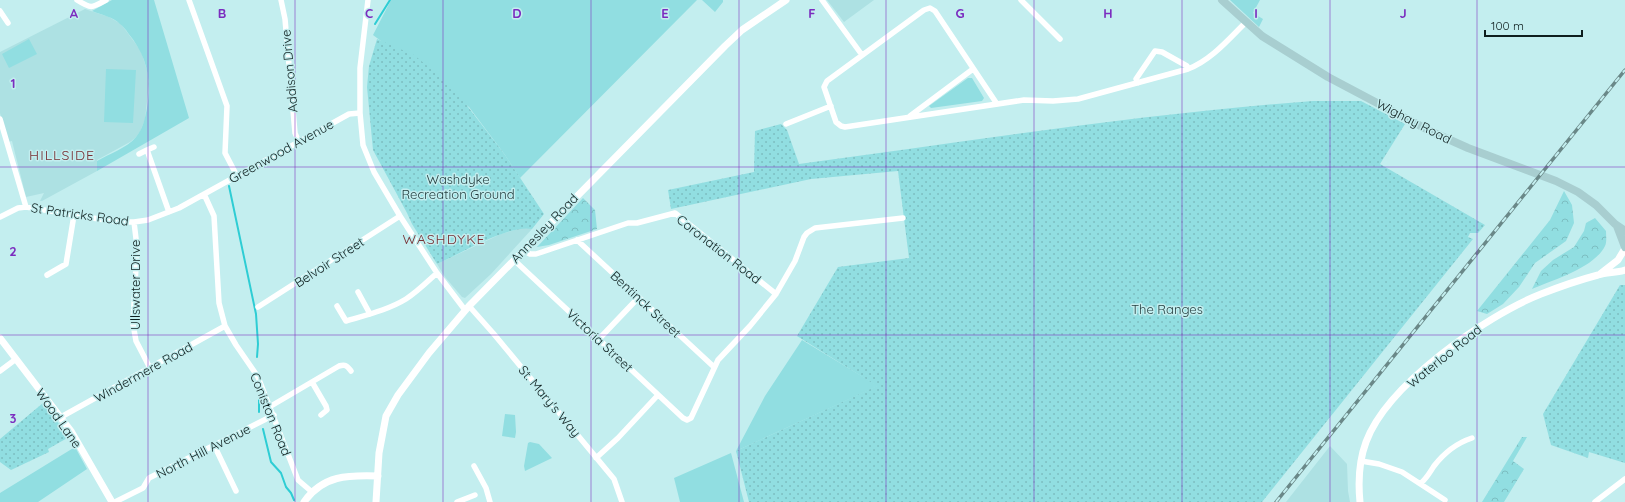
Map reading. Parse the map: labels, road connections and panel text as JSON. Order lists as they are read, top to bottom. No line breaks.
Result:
{"streets":{"main road":["Wighay Road"],"street":["Addison Drive","Greenwood Avenue","St Patricks Road","Annesley Road","Coronation Road","Belvoir Street","Ullswater Drive","Bentinck Street","Victoria Street","Waterloo Road","Windermere Road","St. Mary's Way","Coniston Road","Wood Lane","North Hill Avenue"]},"crossings":[["Addison Drive","Greenwood Avenue"],["Wighay Road","Waterloo Road"],["Greenwood Avenue","St Patricks Road"],["Greenwood Avenue","St. Mary's Way"],["Greenwood Avenue","Coniston Road"],["St Patricks Road","Ullswater Drive"],["St Patricks Road","Coniston Road"],["Annesley Road","Coronation Road"],["Annesley Road","Victoria Street"],["Annesley Road","St. Mary's Way"],["Coronation Road","Bentinck Street"],["Belvoir Street","St. Mary's Way"],["Ullswater Drive","Windermere Road"],["Bentinck Street","Victoria Street"],["Windermere Road","Coniston Road"],["Windermere Road","Wood Lane"],["Coniston Road","North Hill Avenue"],["Wood Lane","North Hill Avenue"]],"districts":["HILLSIDE","WASHDYKE"],"parks":["Washdyke Recreation Ground","The Ranges"],"scale_bar":"100 m","grid":{"columns":["A","B","C","D","E","F","G","H","I","J"],"rows":["1","2","3"]}}
